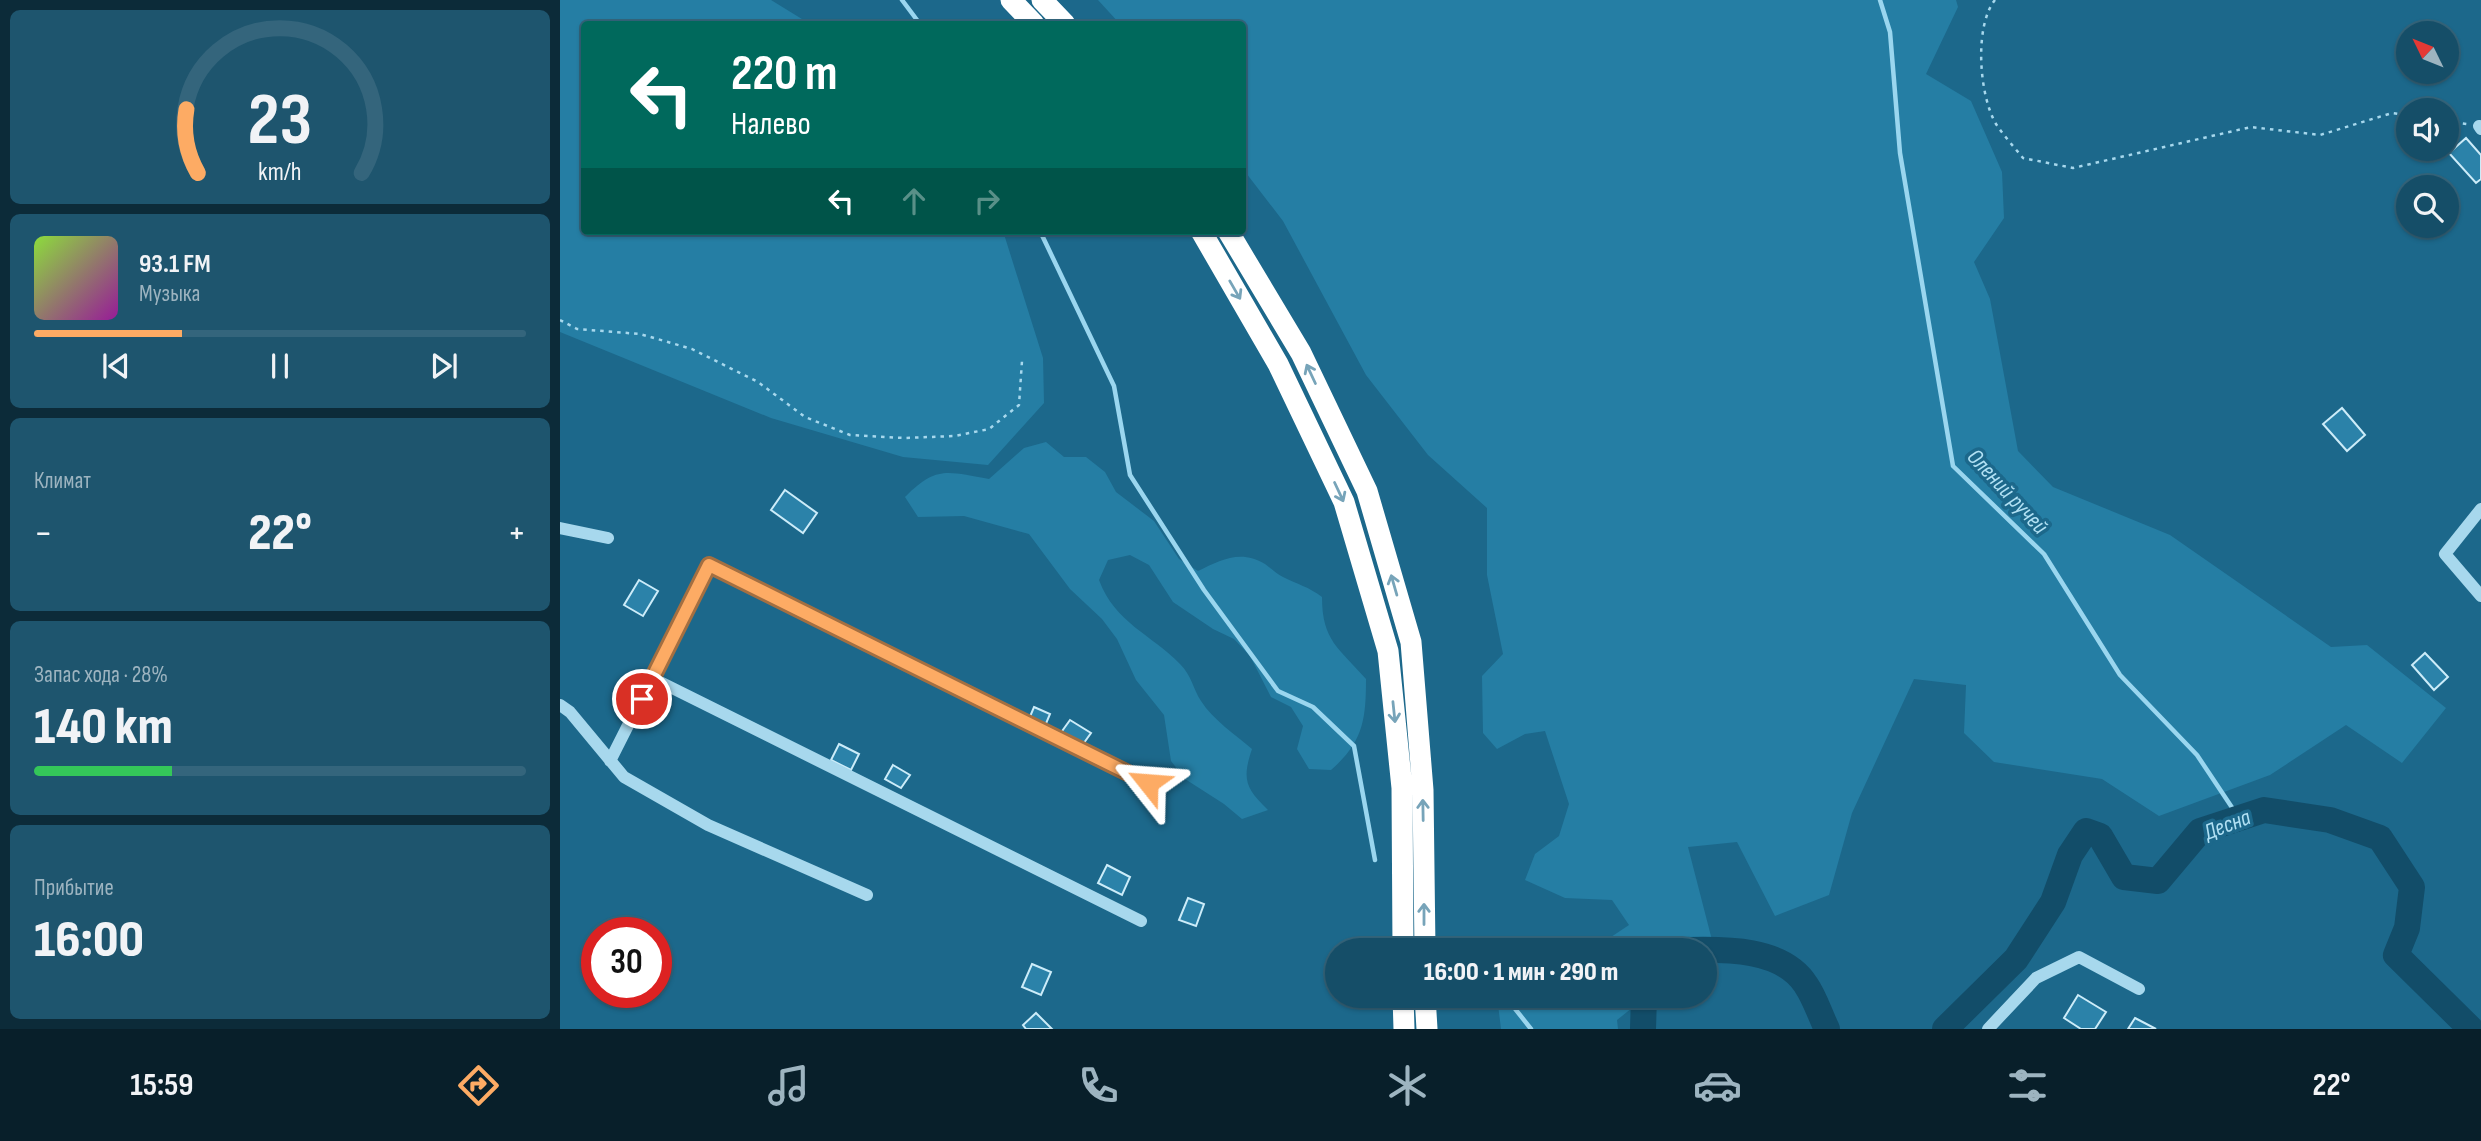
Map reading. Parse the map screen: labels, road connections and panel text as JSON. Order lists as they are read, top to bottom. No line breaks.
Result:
{"water":["Олений ручей","Десна"],"north":"top left","page":{"turn":["220 m","Налево"],"song":["93.1 FM","Музыка"],"tile":["Климат",["Запас хода · 28%","140 km"],["Прибытие","16:00"]],"heat":["−","22°","+"],"limit":"30","trip":"16:00 · 1 мин · 290 m","tabs":["15:59","22°"],"gauge":["23","km/h"]}}
